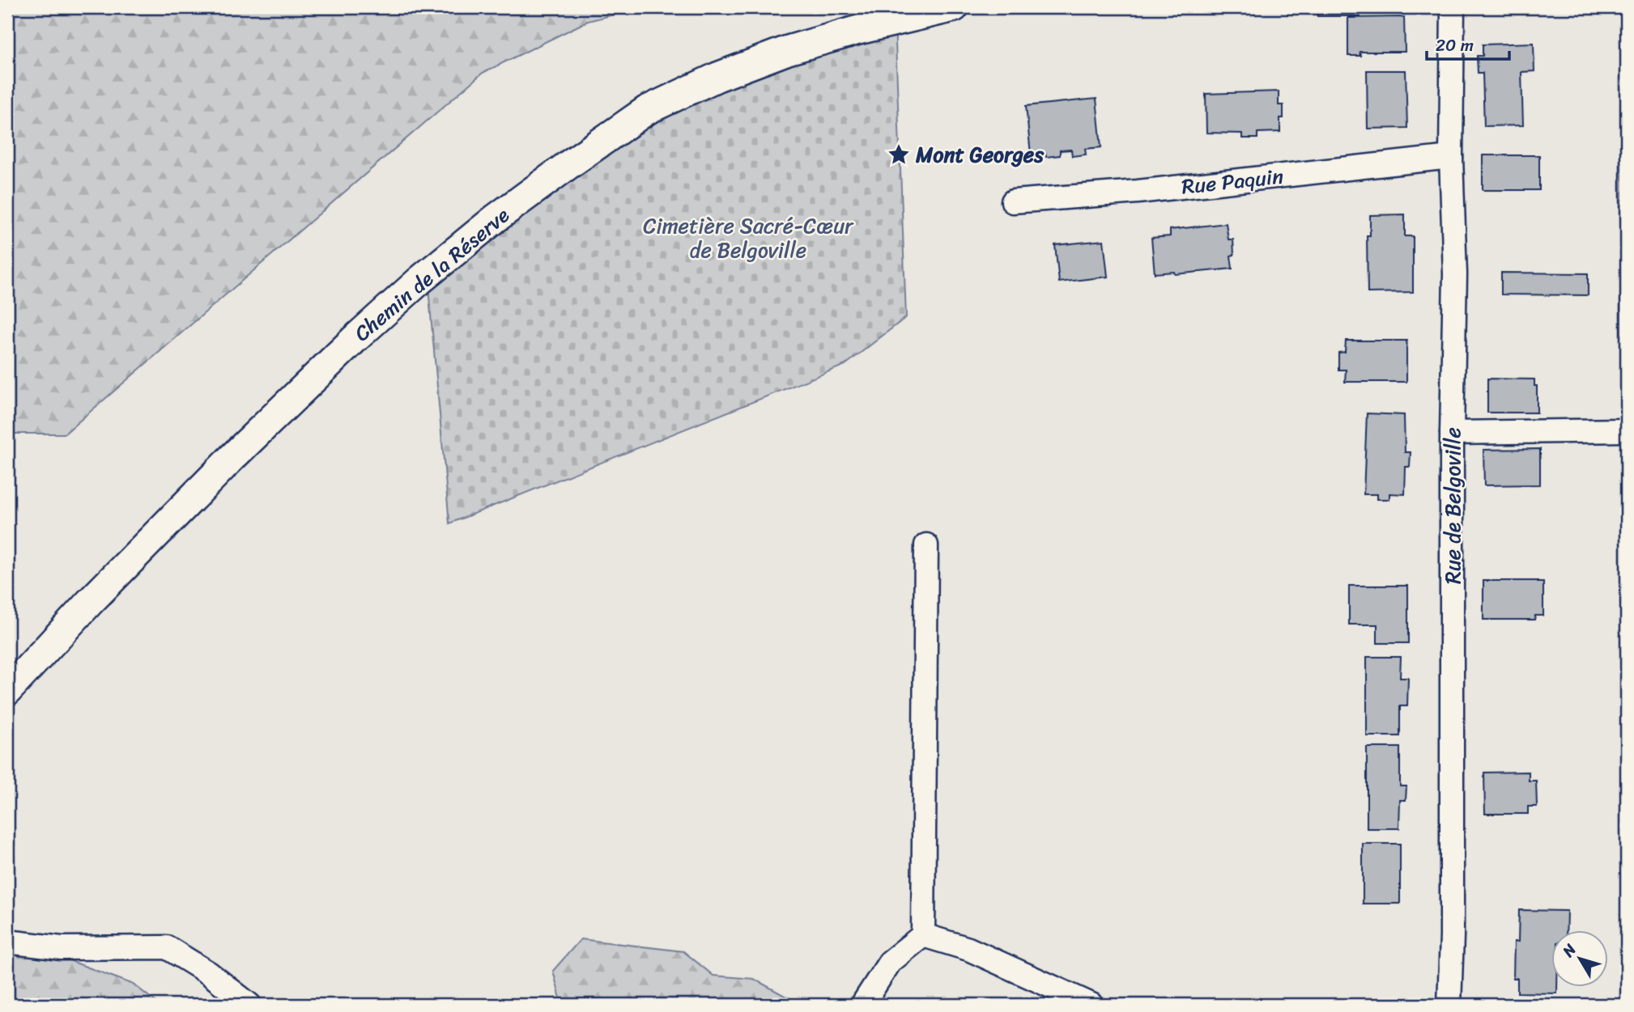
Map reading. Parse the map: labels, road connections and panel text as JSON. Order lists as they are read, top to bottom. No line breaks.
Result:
{"streets":{"street":["Rue Paquin","Chemin de la Réserve","Rue de Belgoville"]},"crossings":[["Rue Paquin","Rue de Belgoville"]],"parks":["Cimetière Sacré-Cœur de Belgoville"],"places":{"place":["Mont Georges"]},"scale_bar":"20 m","north":"top left"}
